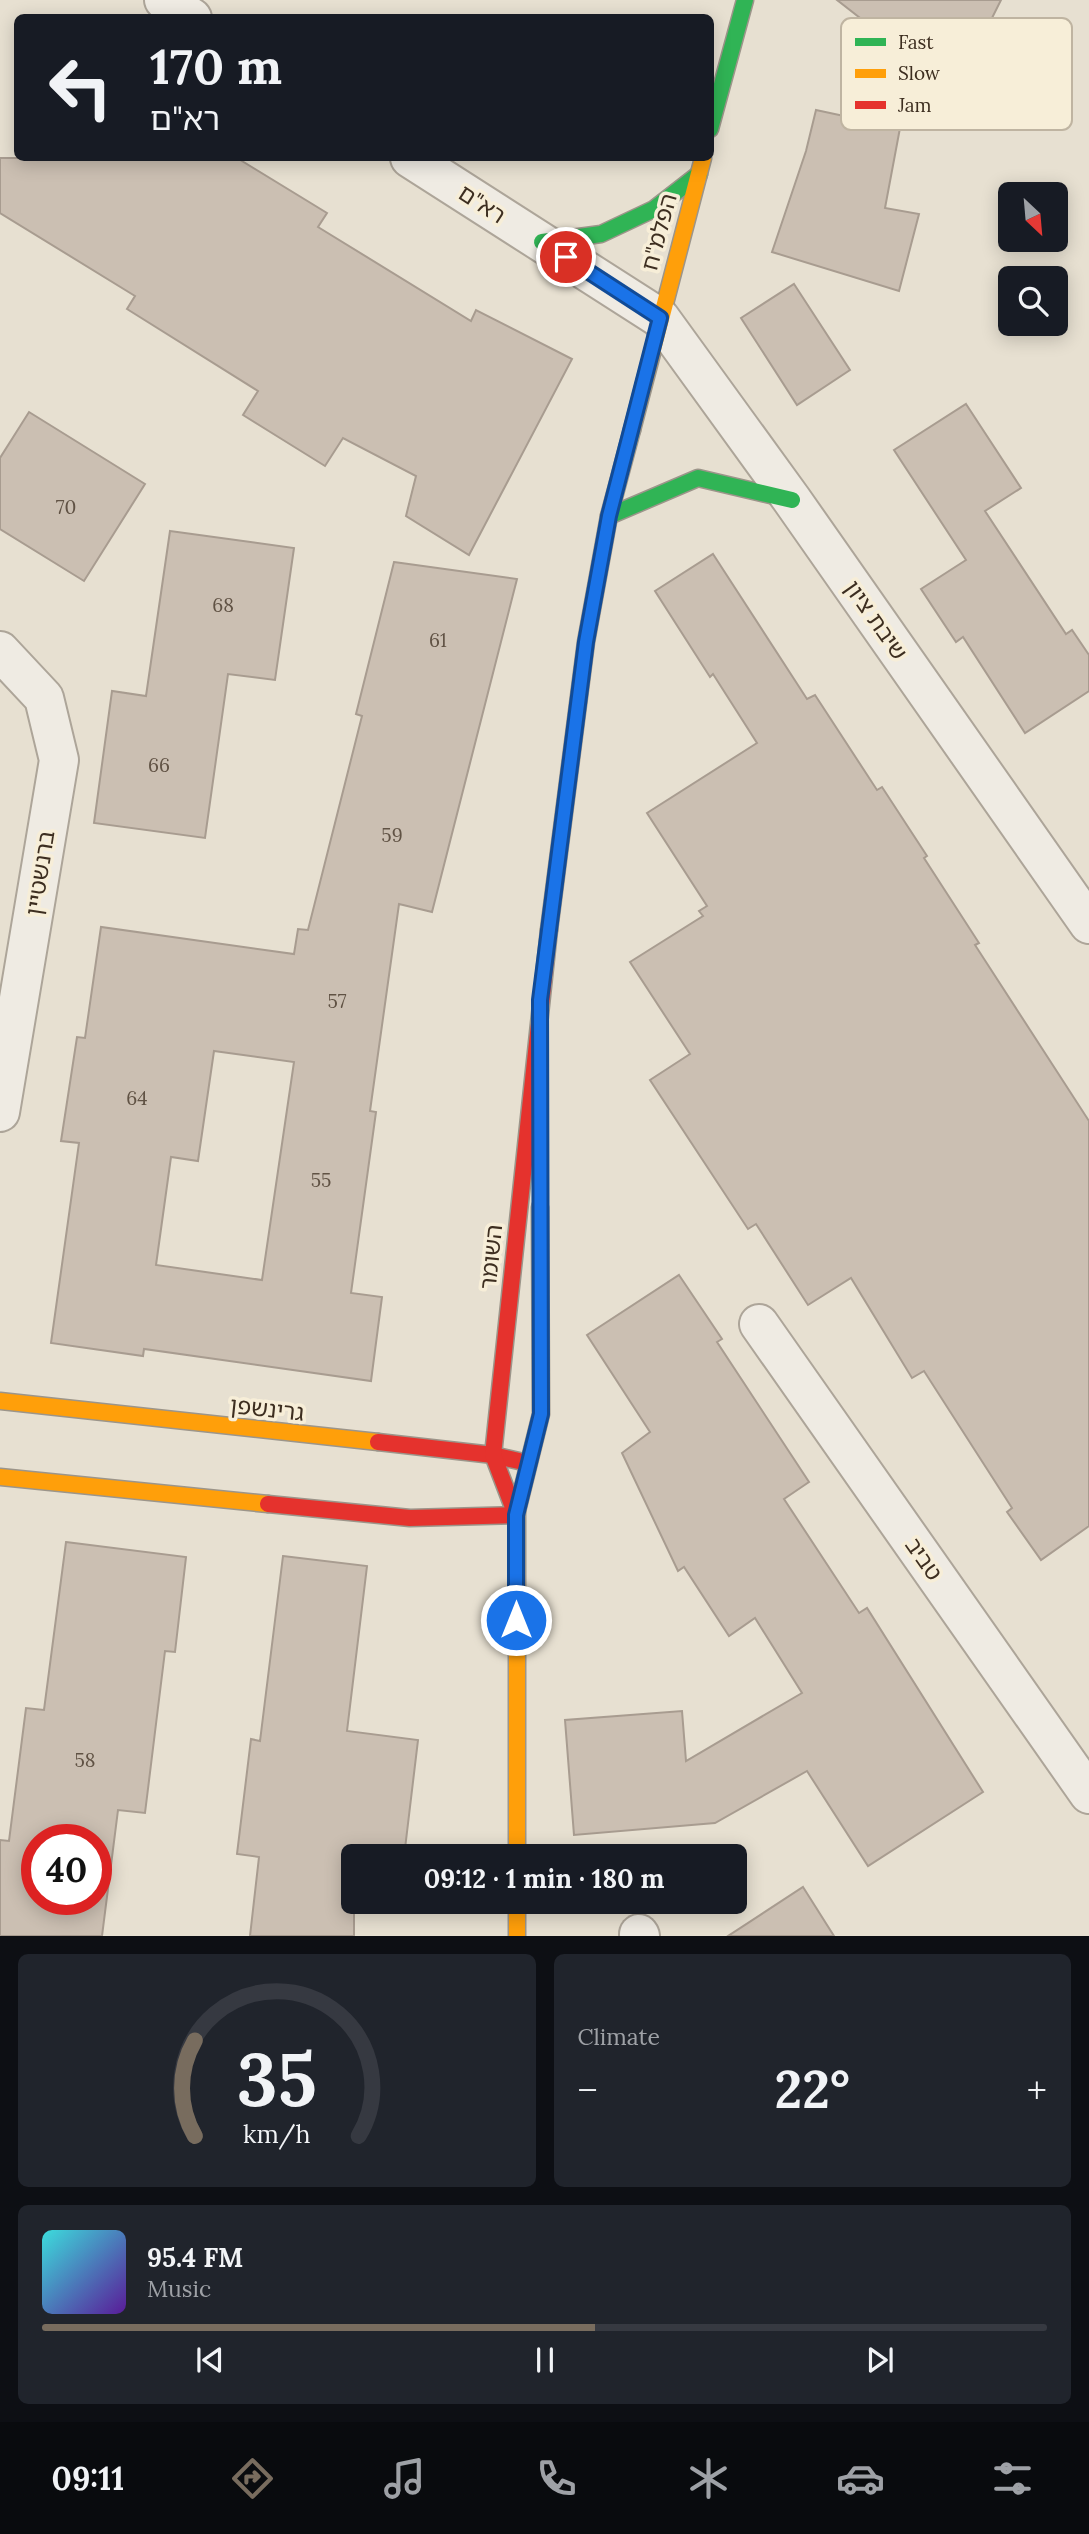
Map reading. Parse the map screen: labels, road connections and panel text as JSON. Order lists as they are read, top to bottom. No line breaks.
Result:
{"streets":{"street":["רא\"ם","הפלמ\"ח","שיבת ציון","ברנשטיין","השומר","גרינשפן","טביב"]},"crossings":[["רא\"ם","הפלמ\"ח"],["רא\"ם","שיבת ציון"],["רא\"ם","השומר"],["הפלמ\"ח","שיבת ציון"],["הפלמ\"ח","השומר"],["שיבת ציון","השומר"],["השומר","גרינשפן"]],"house_numbers":["70","68","61","66","59","57","64","55","58"],"legend":["Fast","Slow","Jam"],"north":"bottom right","page":{"turn":["170 m","רא\"ם"],"limit":"40","trip":"09:12 · 1 min · 180 m","tile":"Climate","heat":["−","22°","+"],"song":["95.4 FM","Music"],"tabs":"09:11","gauge":["35","km/h"]}}
